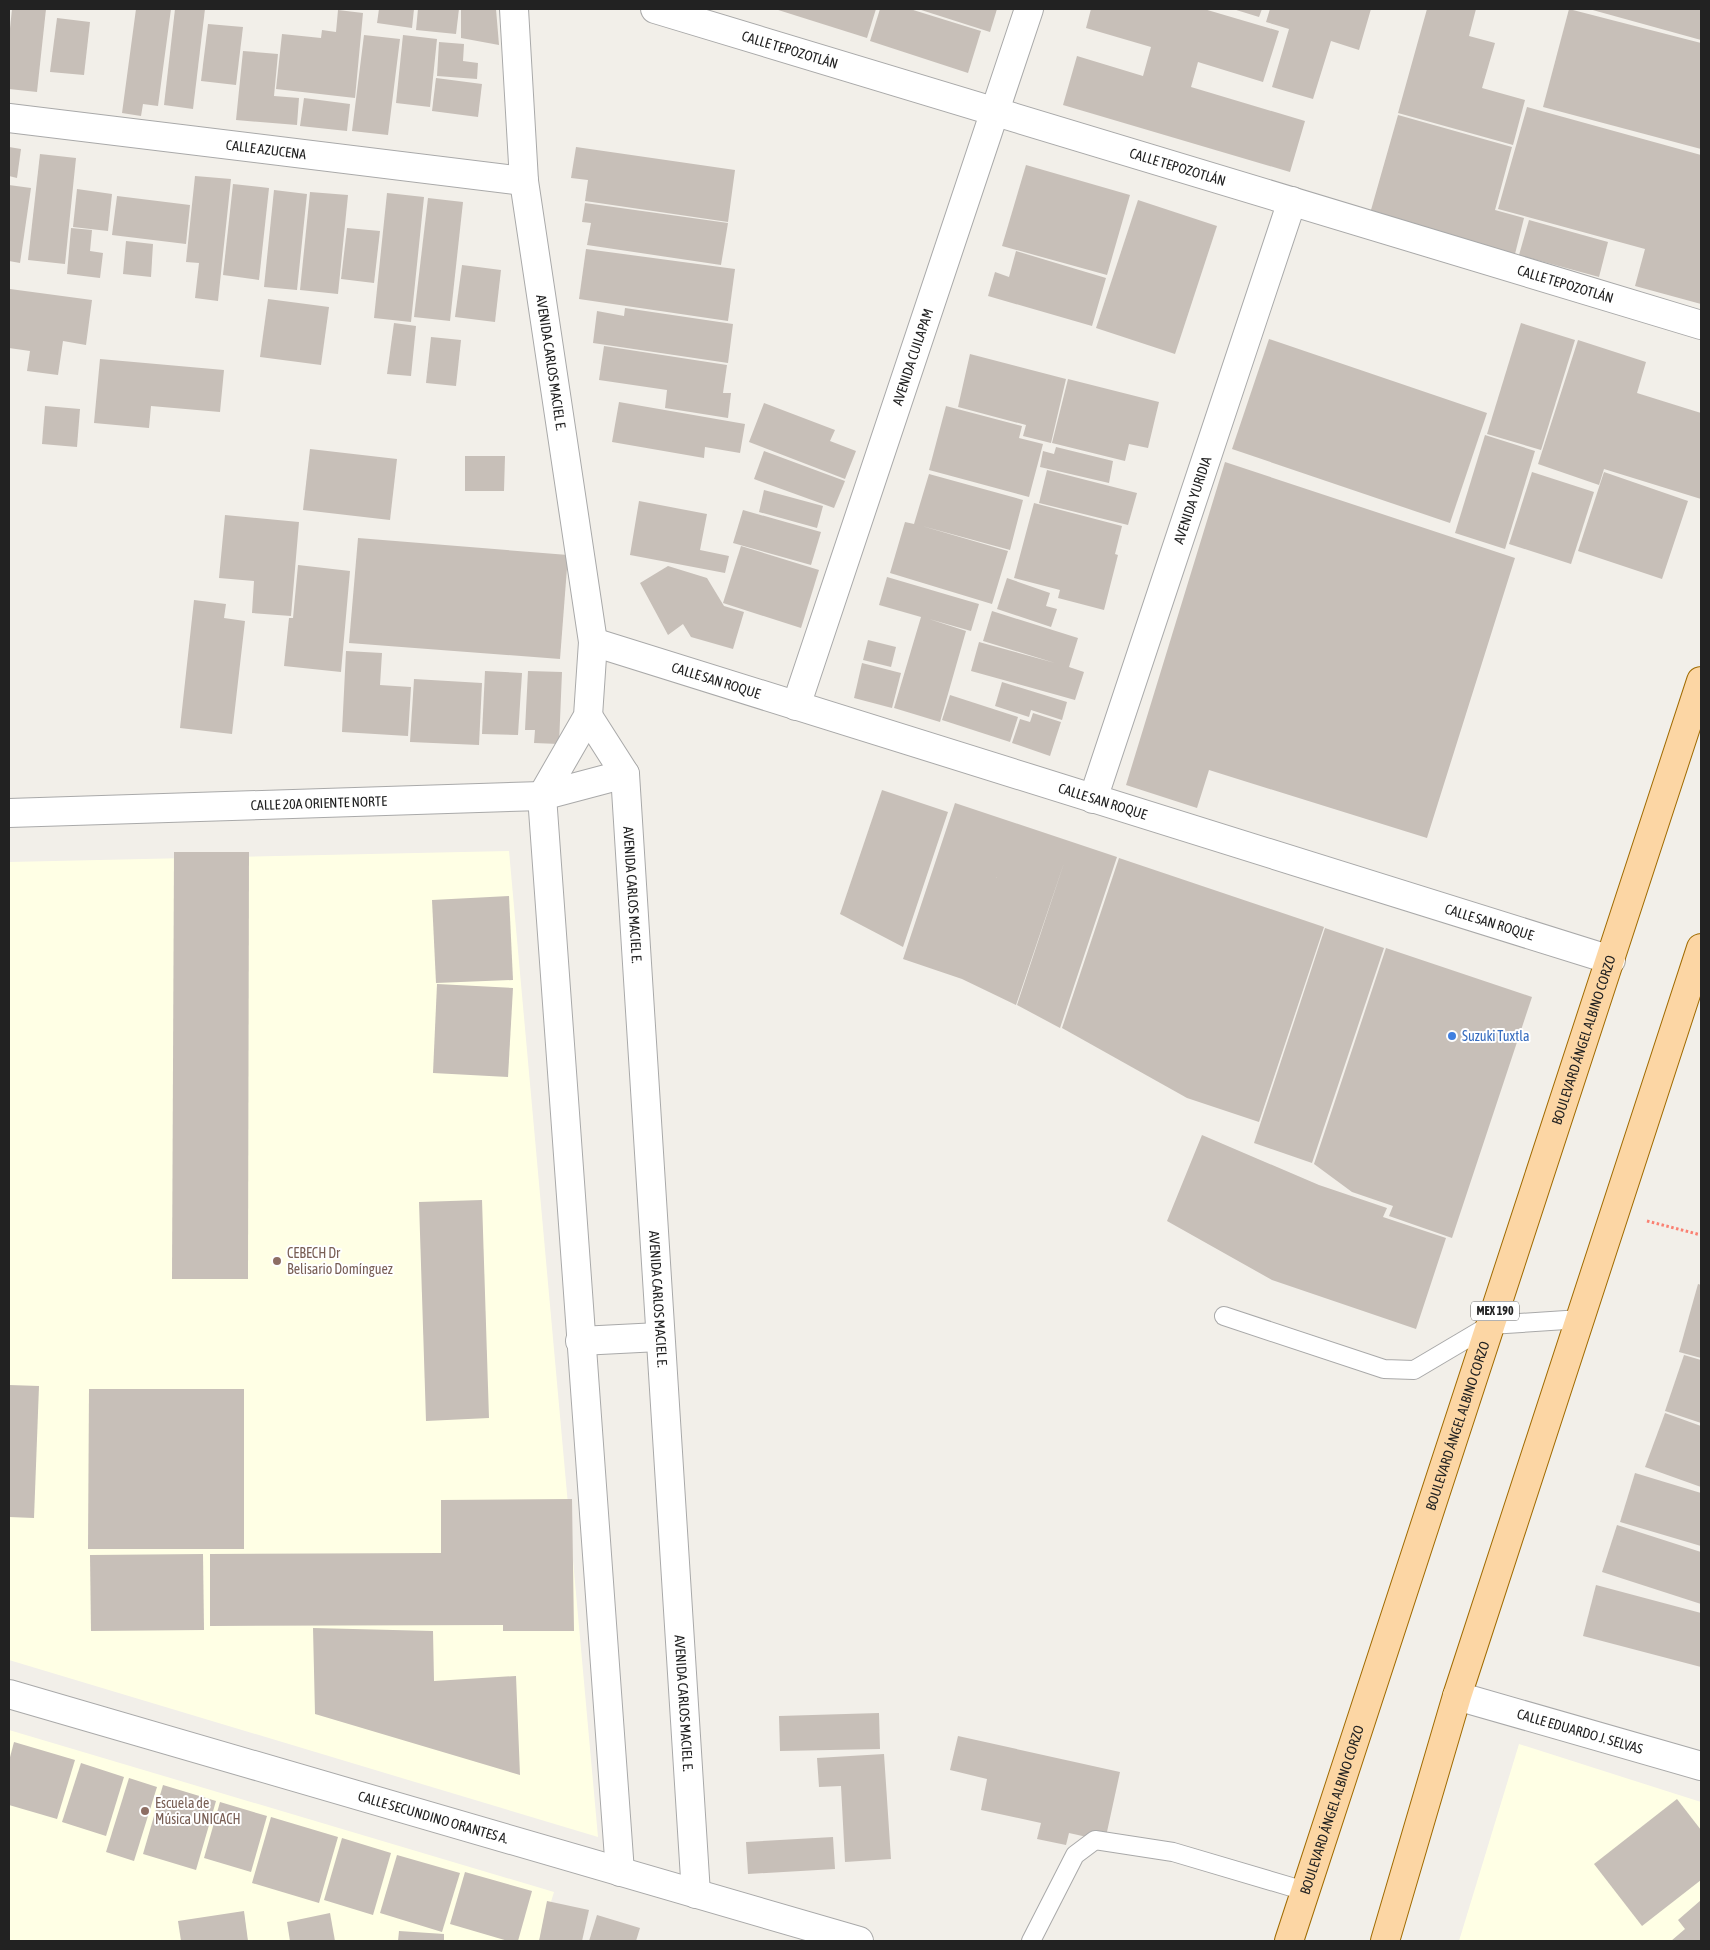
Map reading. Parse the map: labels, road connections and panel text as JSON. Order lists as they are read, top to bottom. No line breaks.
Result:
{"streets":{"main road":["BOULEVARD ÁNGEL ALBINO CORZO","MEX 190"],"street":["CALLE TEPOZOTLÁN","CALLE AZUCENA","AVENIDA CUILAPAM","AVENIDA CARLOS MACIEL E.","AVENIDA YURIDIA","CALLE SAN ROQUE","CALLE 20A ORIENTE NORTE","CALLE EDUARDO J. SELVAS","CALLE SECUNDINO ORANTES A."]},"crossings":[["CALLE TEPOZOTLÁN","AVENIDA CUILAPAM"],["CALLE TEPOZOTLÁN","AVENIDA YURIDIA"],["CALLE AZUCENA","AVENIDA CARLOS MACIEL E."],["AVENIDA CUILAPAM","CALLE SAN ROQUE"],["AVENIDA CARLOS MACIEL E.","CALLE SAN ROQUE"],["AVENIDA CARLOS MACIEL E.","CALLE 20A ORIENTE NORTE"],["AVENIDA CARLOS MACIEL E.","CALLE SECUNDINO ORANTES A."],["AVENIDA YURIDIA","CALLE SAN ROQUE"],["CALLE SAN ROQUE","BOULEVARD ÁNGEL ALBINO CORZO"]],"places":["Suzuki Tuxtla","CEBECH Dr Belisario Domínguez","Escuela de Música UNICACH"]}
